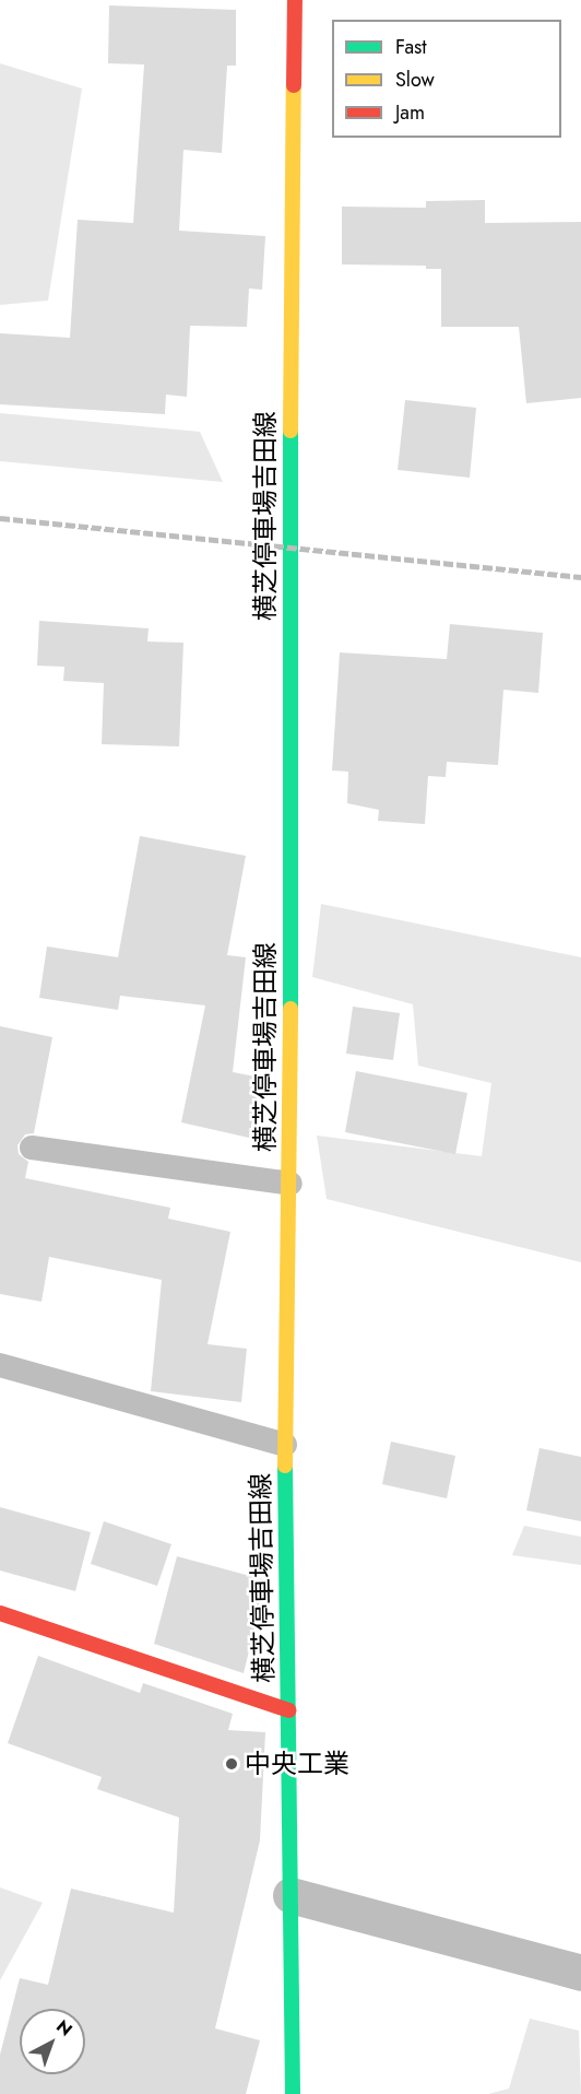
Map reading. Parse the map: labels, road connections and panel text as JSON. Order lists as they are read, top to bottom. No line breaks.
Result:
{"streets":{"main road":["横芝停車場吉田線"]},"places":["中央工業"],"legend":["Fast","Slow","Jam"],"north":"top right"}
